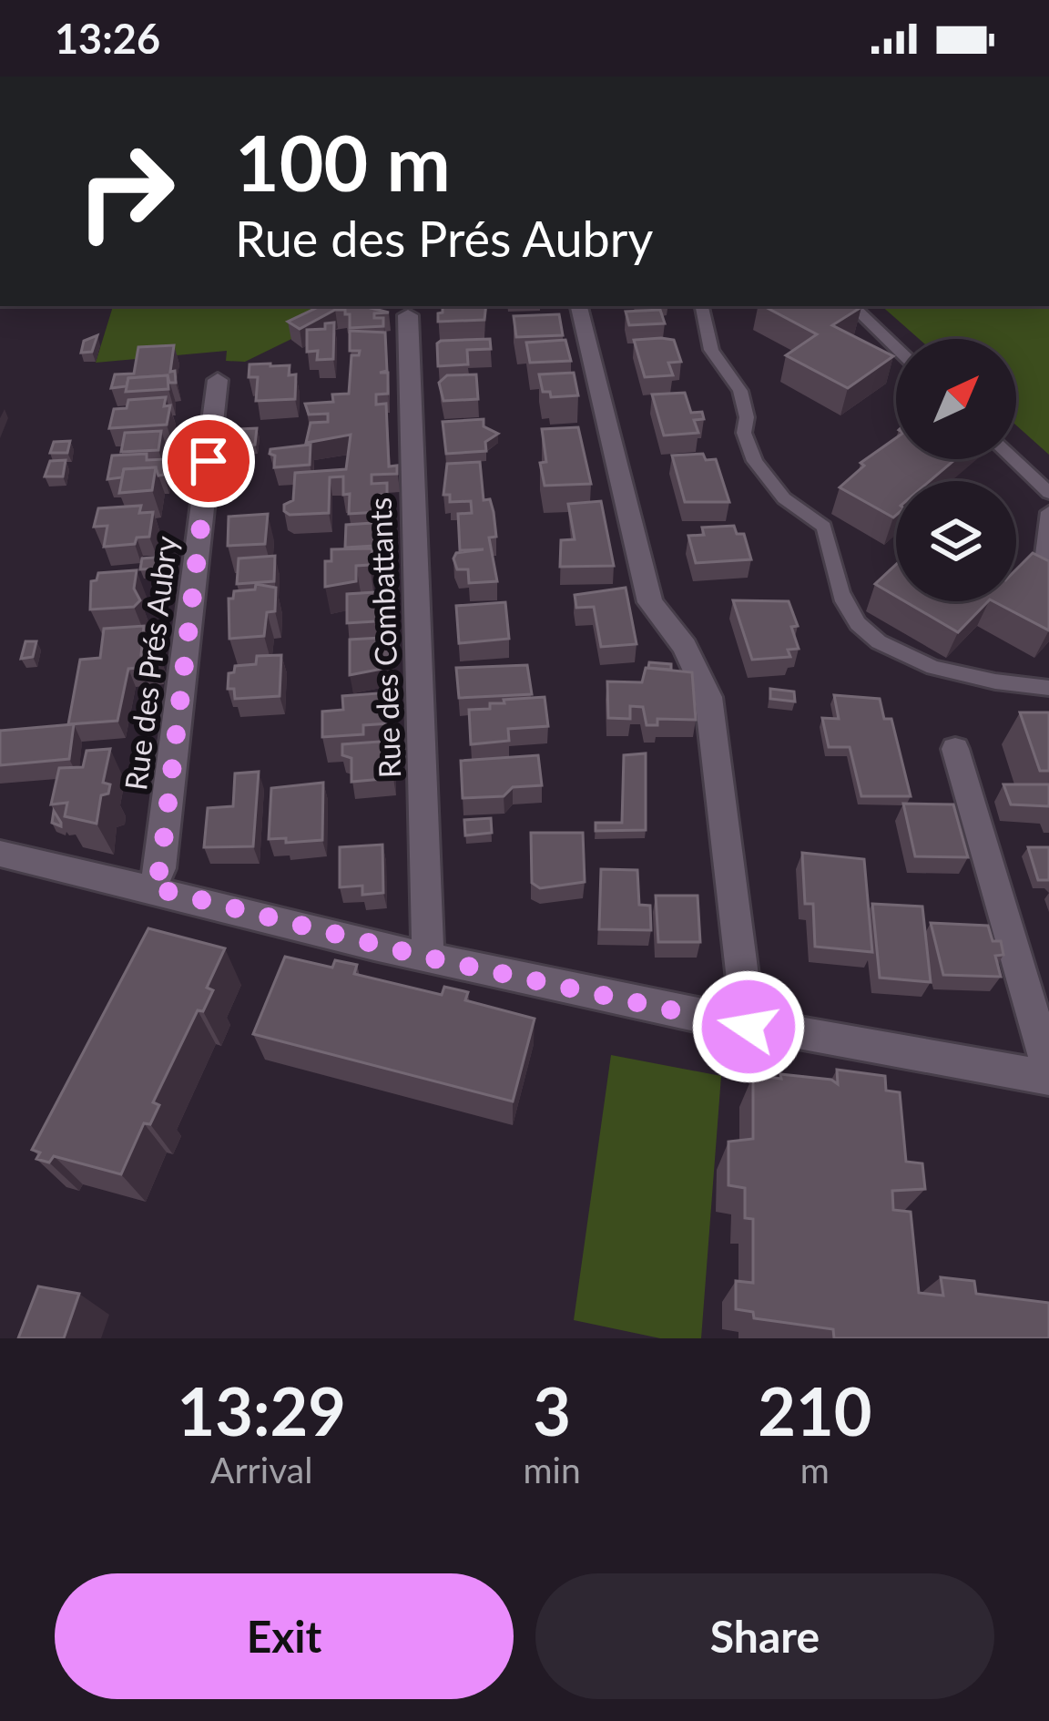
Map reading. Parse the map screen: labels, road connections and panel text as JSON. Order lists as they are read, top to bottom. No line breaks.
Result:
{"streets":{"street":["Rue des Combattants","Rue des Prés Aubry"]},"north":"top right","page":{"status":"13:26","turn":["100 m","Rue des Prés Aubry"],"eta":["13:29","Arrival","3","min","210","m"],"buttons":["Exit","Share"]}}
